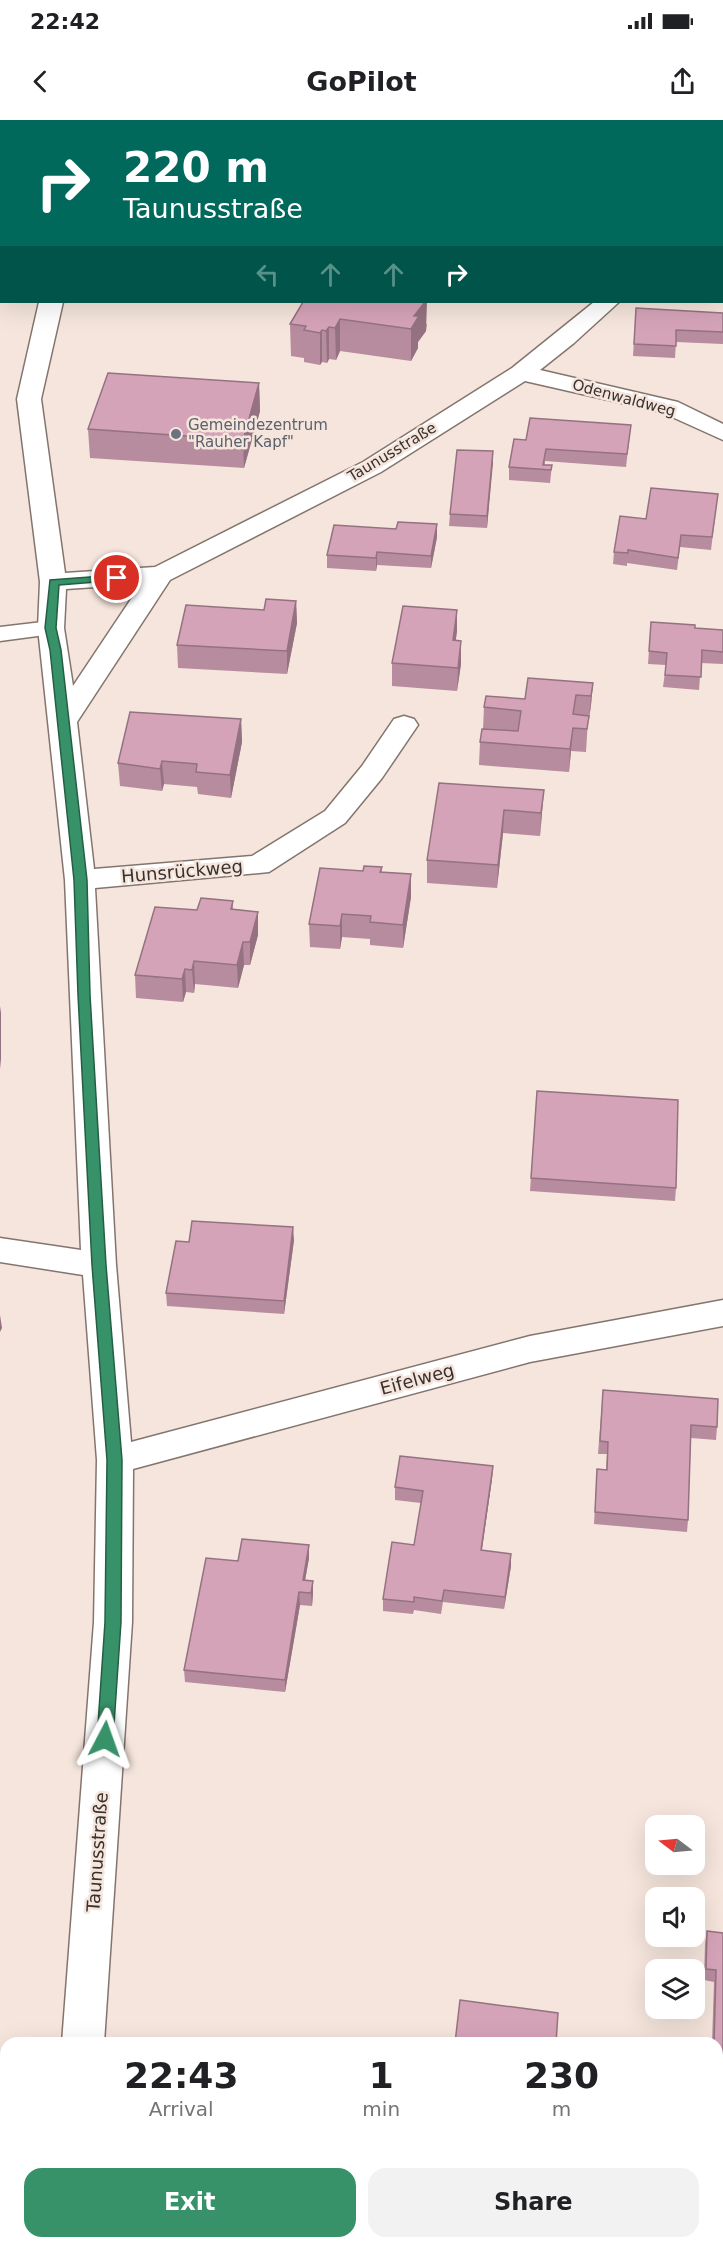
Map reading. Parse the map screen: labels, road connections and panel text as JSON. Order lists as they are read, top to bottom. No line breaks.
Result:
{"streets":{"street":["Odenwaldweg","Taunusstraße","Hunsrückweg","Eifelweg"]},"crossings":[["Odenwaldweg","Taunusstraße"],["Taunusstraße","Hunsrückweg"],["Taunusstraße","Eifelweg"]],"places":["Gemeindezentrum \"Rauher Kapf\""],"north":"left","page":{"status":"22:42","header":"GoPilot","turn":["220 m","Taunusstraße"],"eta":["22:43","Arrival","1","min","230","m"],"buttons":["Exit","Share"]}}
